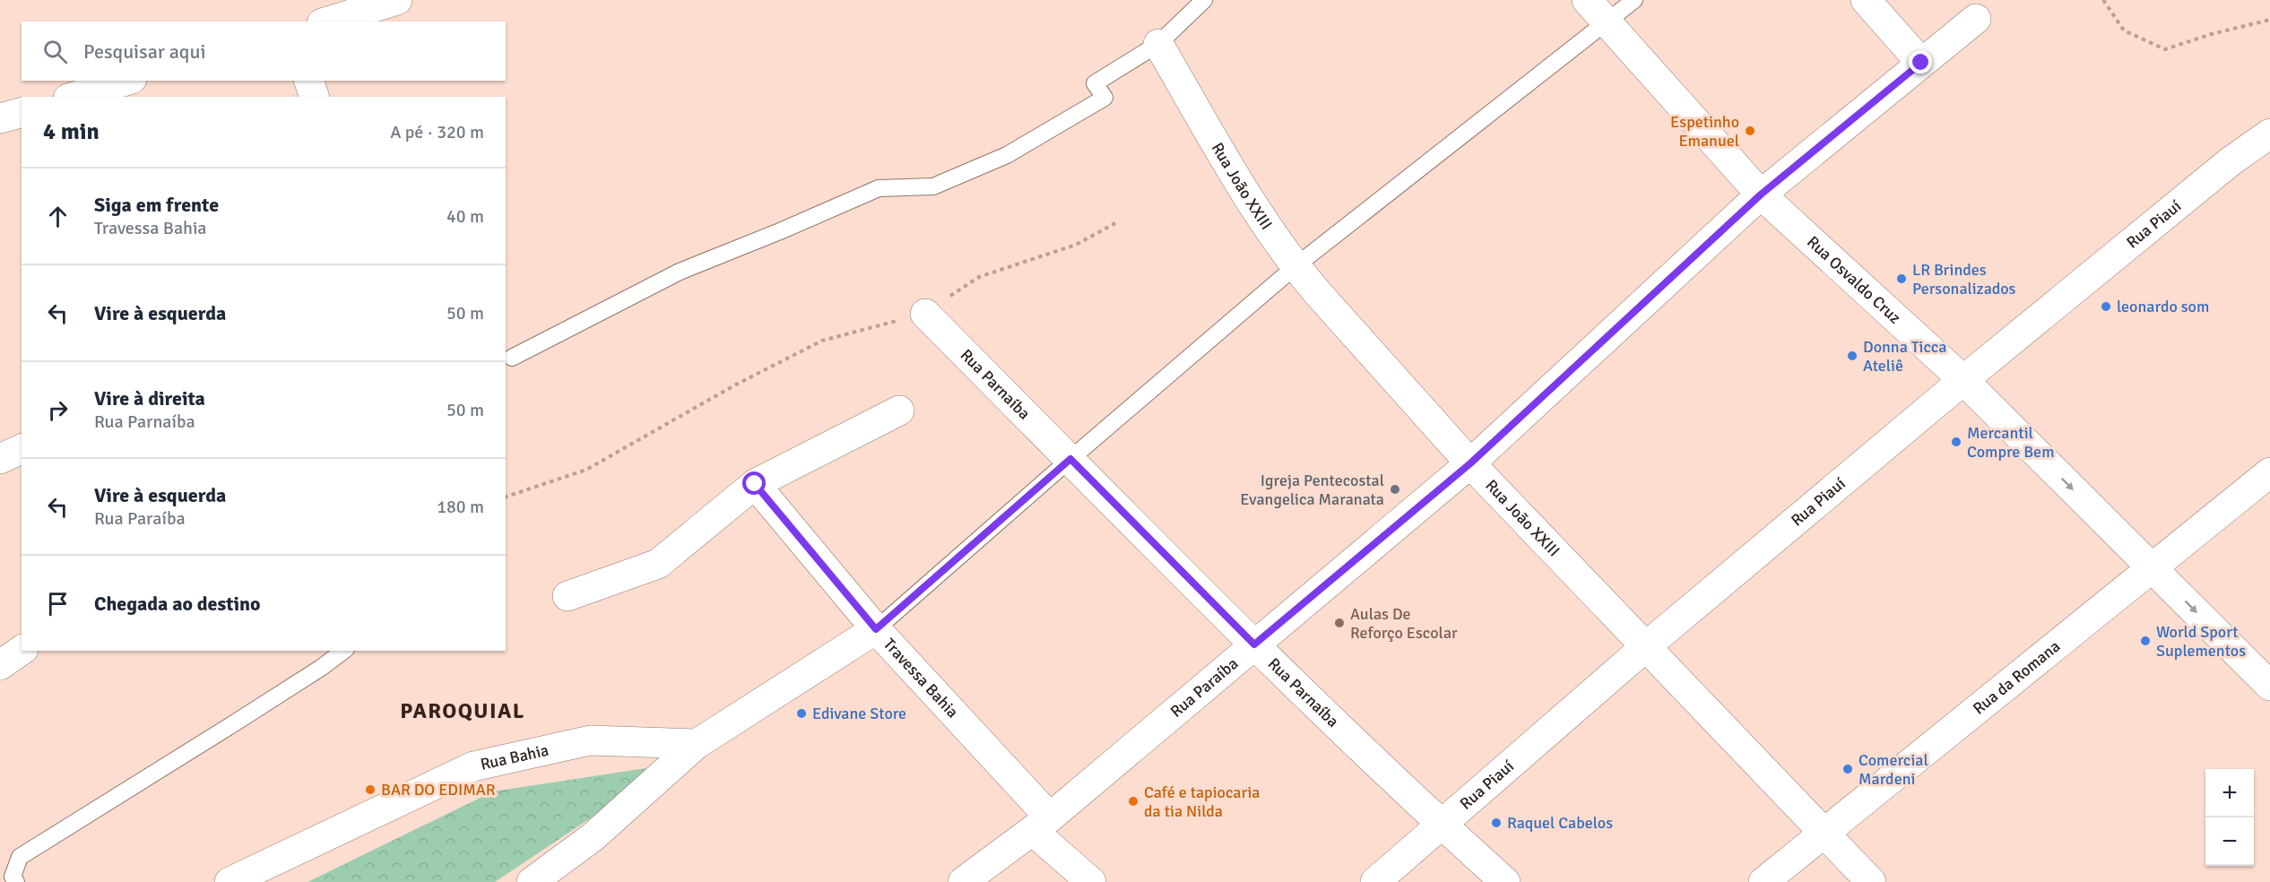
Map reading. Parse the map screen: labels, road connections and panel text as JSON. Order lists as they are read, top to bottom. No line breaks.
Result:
{"streets":{"street":["Rua João XXIII","Rua Piauí","Rua Osvaldo Cruz","Rua Parnaíba","Travessa Bahia","Rua da Romana","Rua Paraíba","Rua Bahia"]},"crossings":[["Rua João XXIII","Rua Piauí"],["Rua João XXIII","Rua da Romana"],["Rua João XXIII","Rua Paraíba"],["Rua Piauí","Rua Osvaldo Cruz"],["Rua Piauí","Rua Parnaíba"],["Rua Osvaldo Cruz","Rua da Romana"],["Rua Osvaldo Cruz","Rua Paraíba"],["Rua Parnaíba","Rua Paraíba"],["Travessa Bahia","Rua Paraíba"]],"one_way":["Rua Osvaldo Cruz"],"districts":["PAROQUIAL"],"places":["Espetinho Emanuel","LR Brindes Personalizados","leonardo som","Donna Ticca Ateliê","Mercantil Compre Bem","Igreja Pentecostal Evangelica Maranata","Aulas De Reforço Escolar","World Sport Suplementos","Edivane Store","Comercial Mardeni","BAR DO EDIMAR","Café e tapiocaria da tia Nilda","Raquel Cabelos"],"page":{"search":"Pesquisar aqui","heading":["4 min","A pé · 320 m"],"list":[["Siga em frente","Travessa Bahia","40 m"],["Vire à esquerda","50 m"],["Vire à direita","Rua Parnaíba","50 m"],["Vire à esquerda","Rua Paraíba","180 m"],"Chegada ao destino"],"map_buttons":["+","−"]}}
